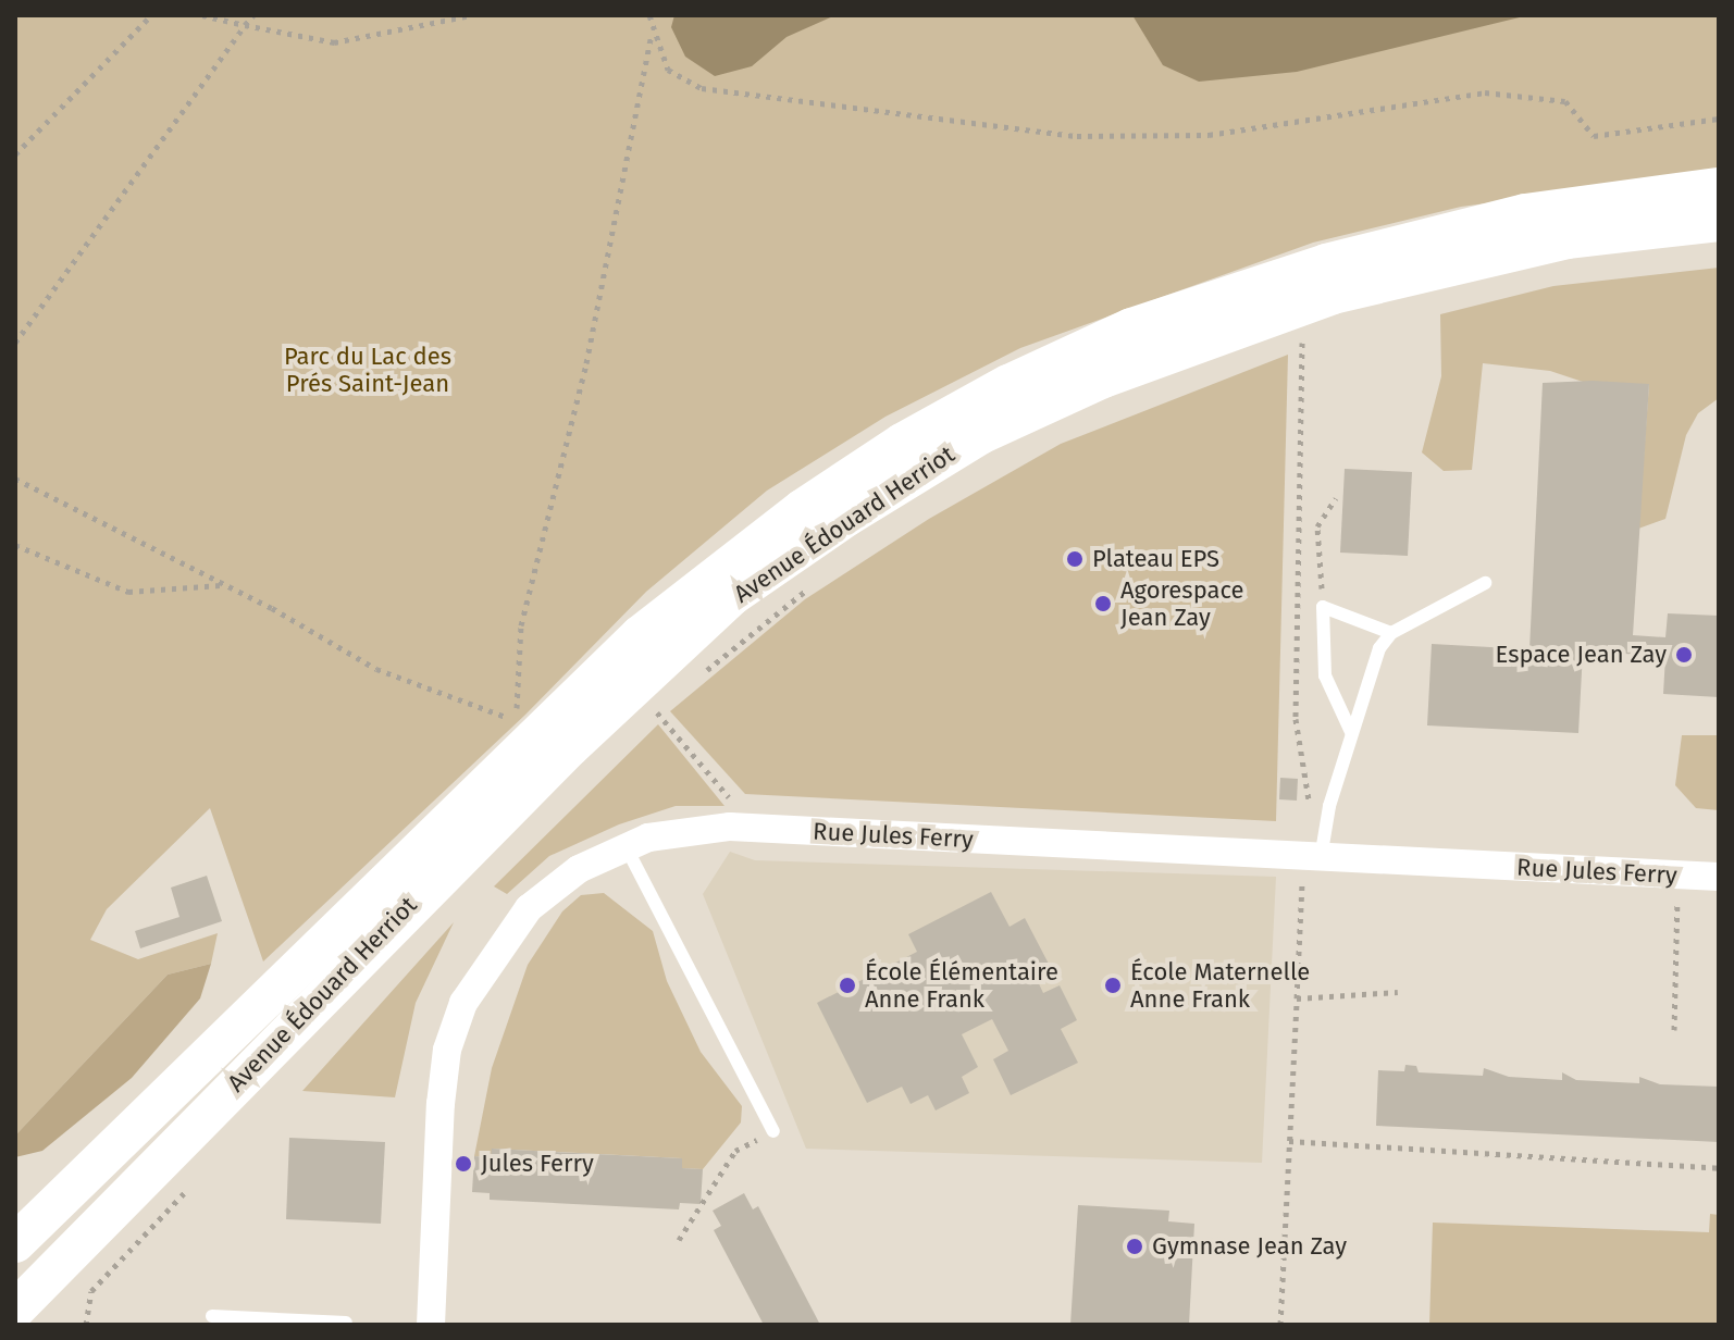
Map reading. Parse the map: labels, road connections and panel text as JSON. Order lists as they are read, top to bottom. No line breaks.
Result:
{"streets":{"main road":["Avenue Édouard Herriot"],"street":["Rue Jules Ferry"]},"parks":["Parc du Lac des Prés Saint-Jean"],"places":["Plateau EPS","Agorespace Jean Zay","Espace Jean Zay","École Élémentaire Anne Frank","École Maternelle Anne Frank","Jules Ferry","Gymnase Jean Zay"]}
